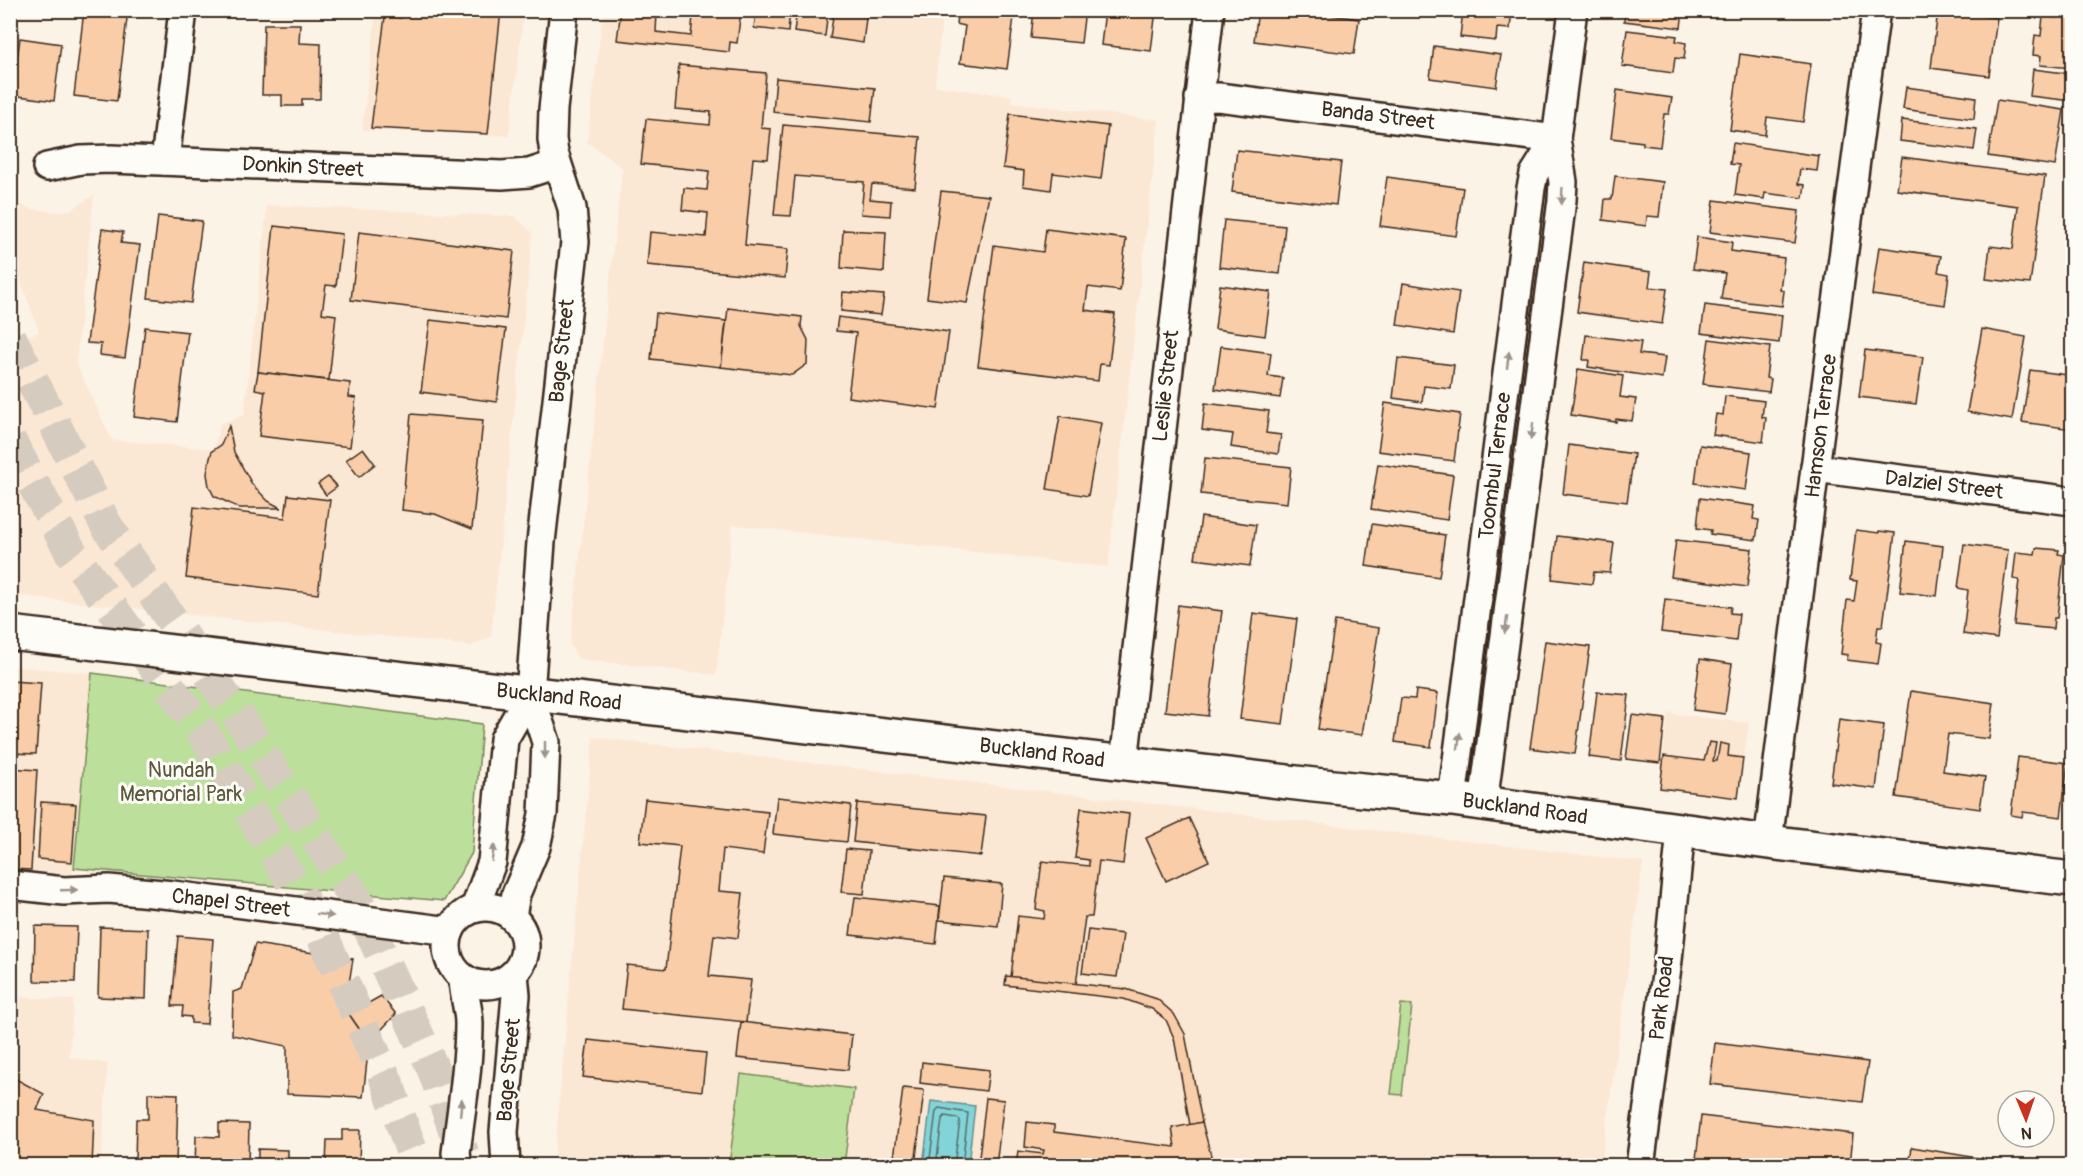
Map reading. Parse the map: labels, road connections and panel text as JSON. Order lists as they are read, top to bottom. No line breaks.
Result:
{"streets":{"street":["Banda Street","Donkin Street","Bage Street","Leslie Street","Hamson Terrace","Toombul Terrace","Dalziel Street","Buckland Road","Chapel Street","Park Road"]},"crossings":[["Banda Street","Leslie Street"],["Banda Street","Toombul Terrace"],["Donkin Street","Bage Street"],["Bage Street","Buckland Road"],["Bage Street","Chapel Street"],["Leslie Street","Buckland Road"],["Hamson Terrace","Dalziel Street"],["Hamson Terrace","Buckland Road"],["Toombul Terrace","Buckland Road"],["Buckland Road","Park Road"]],"one_way":["Chapel Street"],"parks":["Nundah Memorial Park"],"north":"bottom"}
